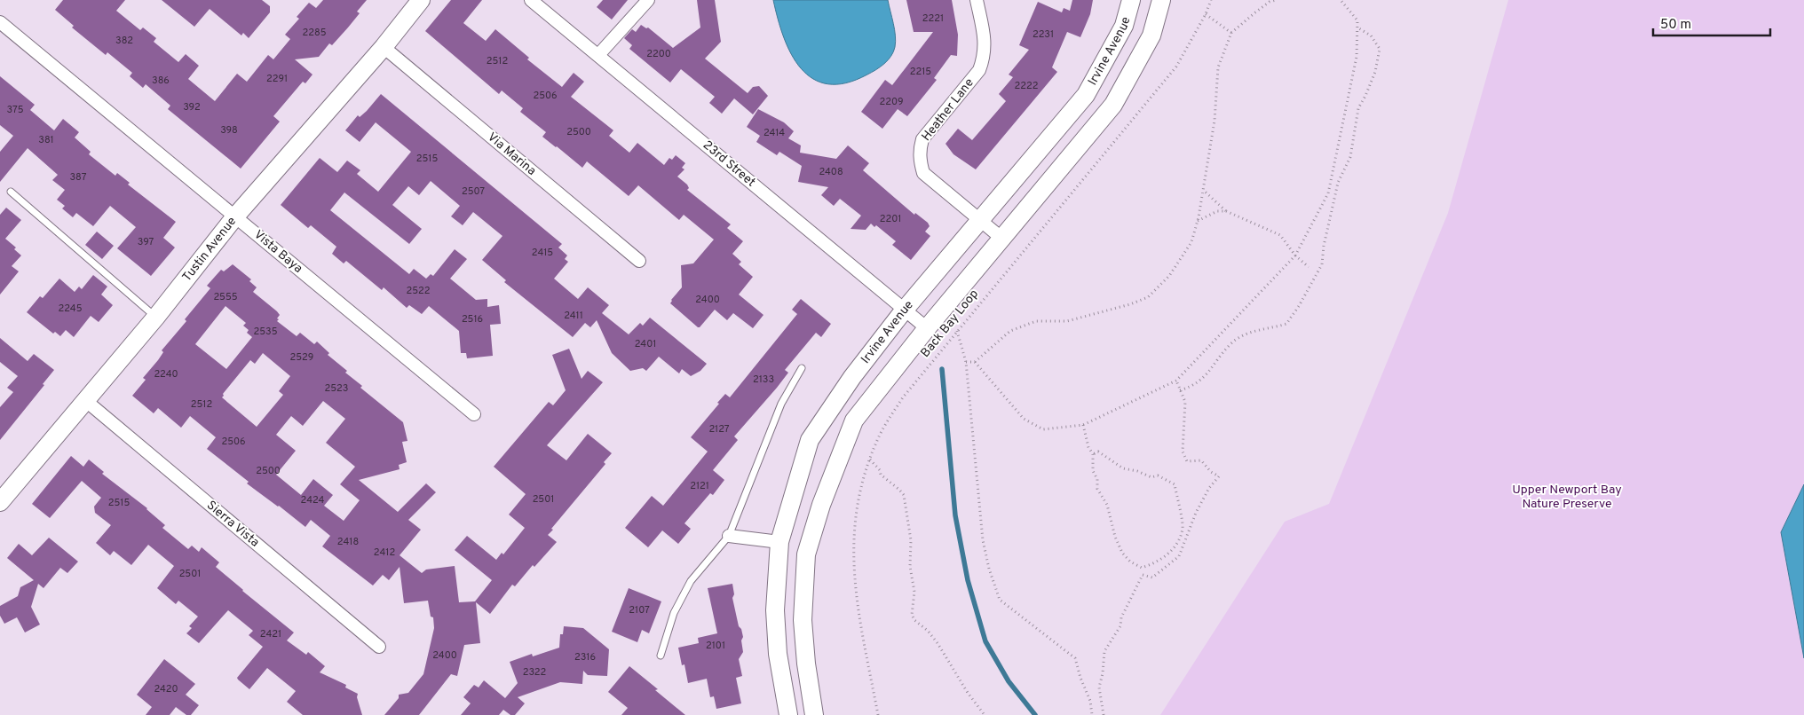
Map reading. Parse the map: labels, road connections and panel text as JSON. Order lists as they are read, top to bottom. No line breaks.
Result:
{"streets":{"main road":["Irvine Avenue","Tustin Avenue"],"street":["Heather Lane","Via Marina","23rd Street","Vista Baya","Sierra Vista"],"path":["Back Bay Loop"]},"crossings":[["Irvine Avenue","Heather Lane"],["Irvine Avenue","23rd Street"],["Via Marina","Tustin Avenue"],["Tustin Avenue","Vista Baya"],["Tustin Avenue","Sierra Vista"]],"parks":["Upper Newport Bay Nature Preserve"],"house_numbers":["2221","2285","2231","382","2200","2512","2215","2291","386","2222","2506","2209","392","375","398","2500","2414","381","2515","2408","387","2507","2201","397","2415","2522","2555","2400","2245","2411","2516","2535","2401","2529","2240","2133","2523","2512","2127","2506","2500","2121","2501","2424","2515","2418","2412","2501","2107","2421","2101","2400","2316","2322","2420"],"scale_bar":"50 m"}
